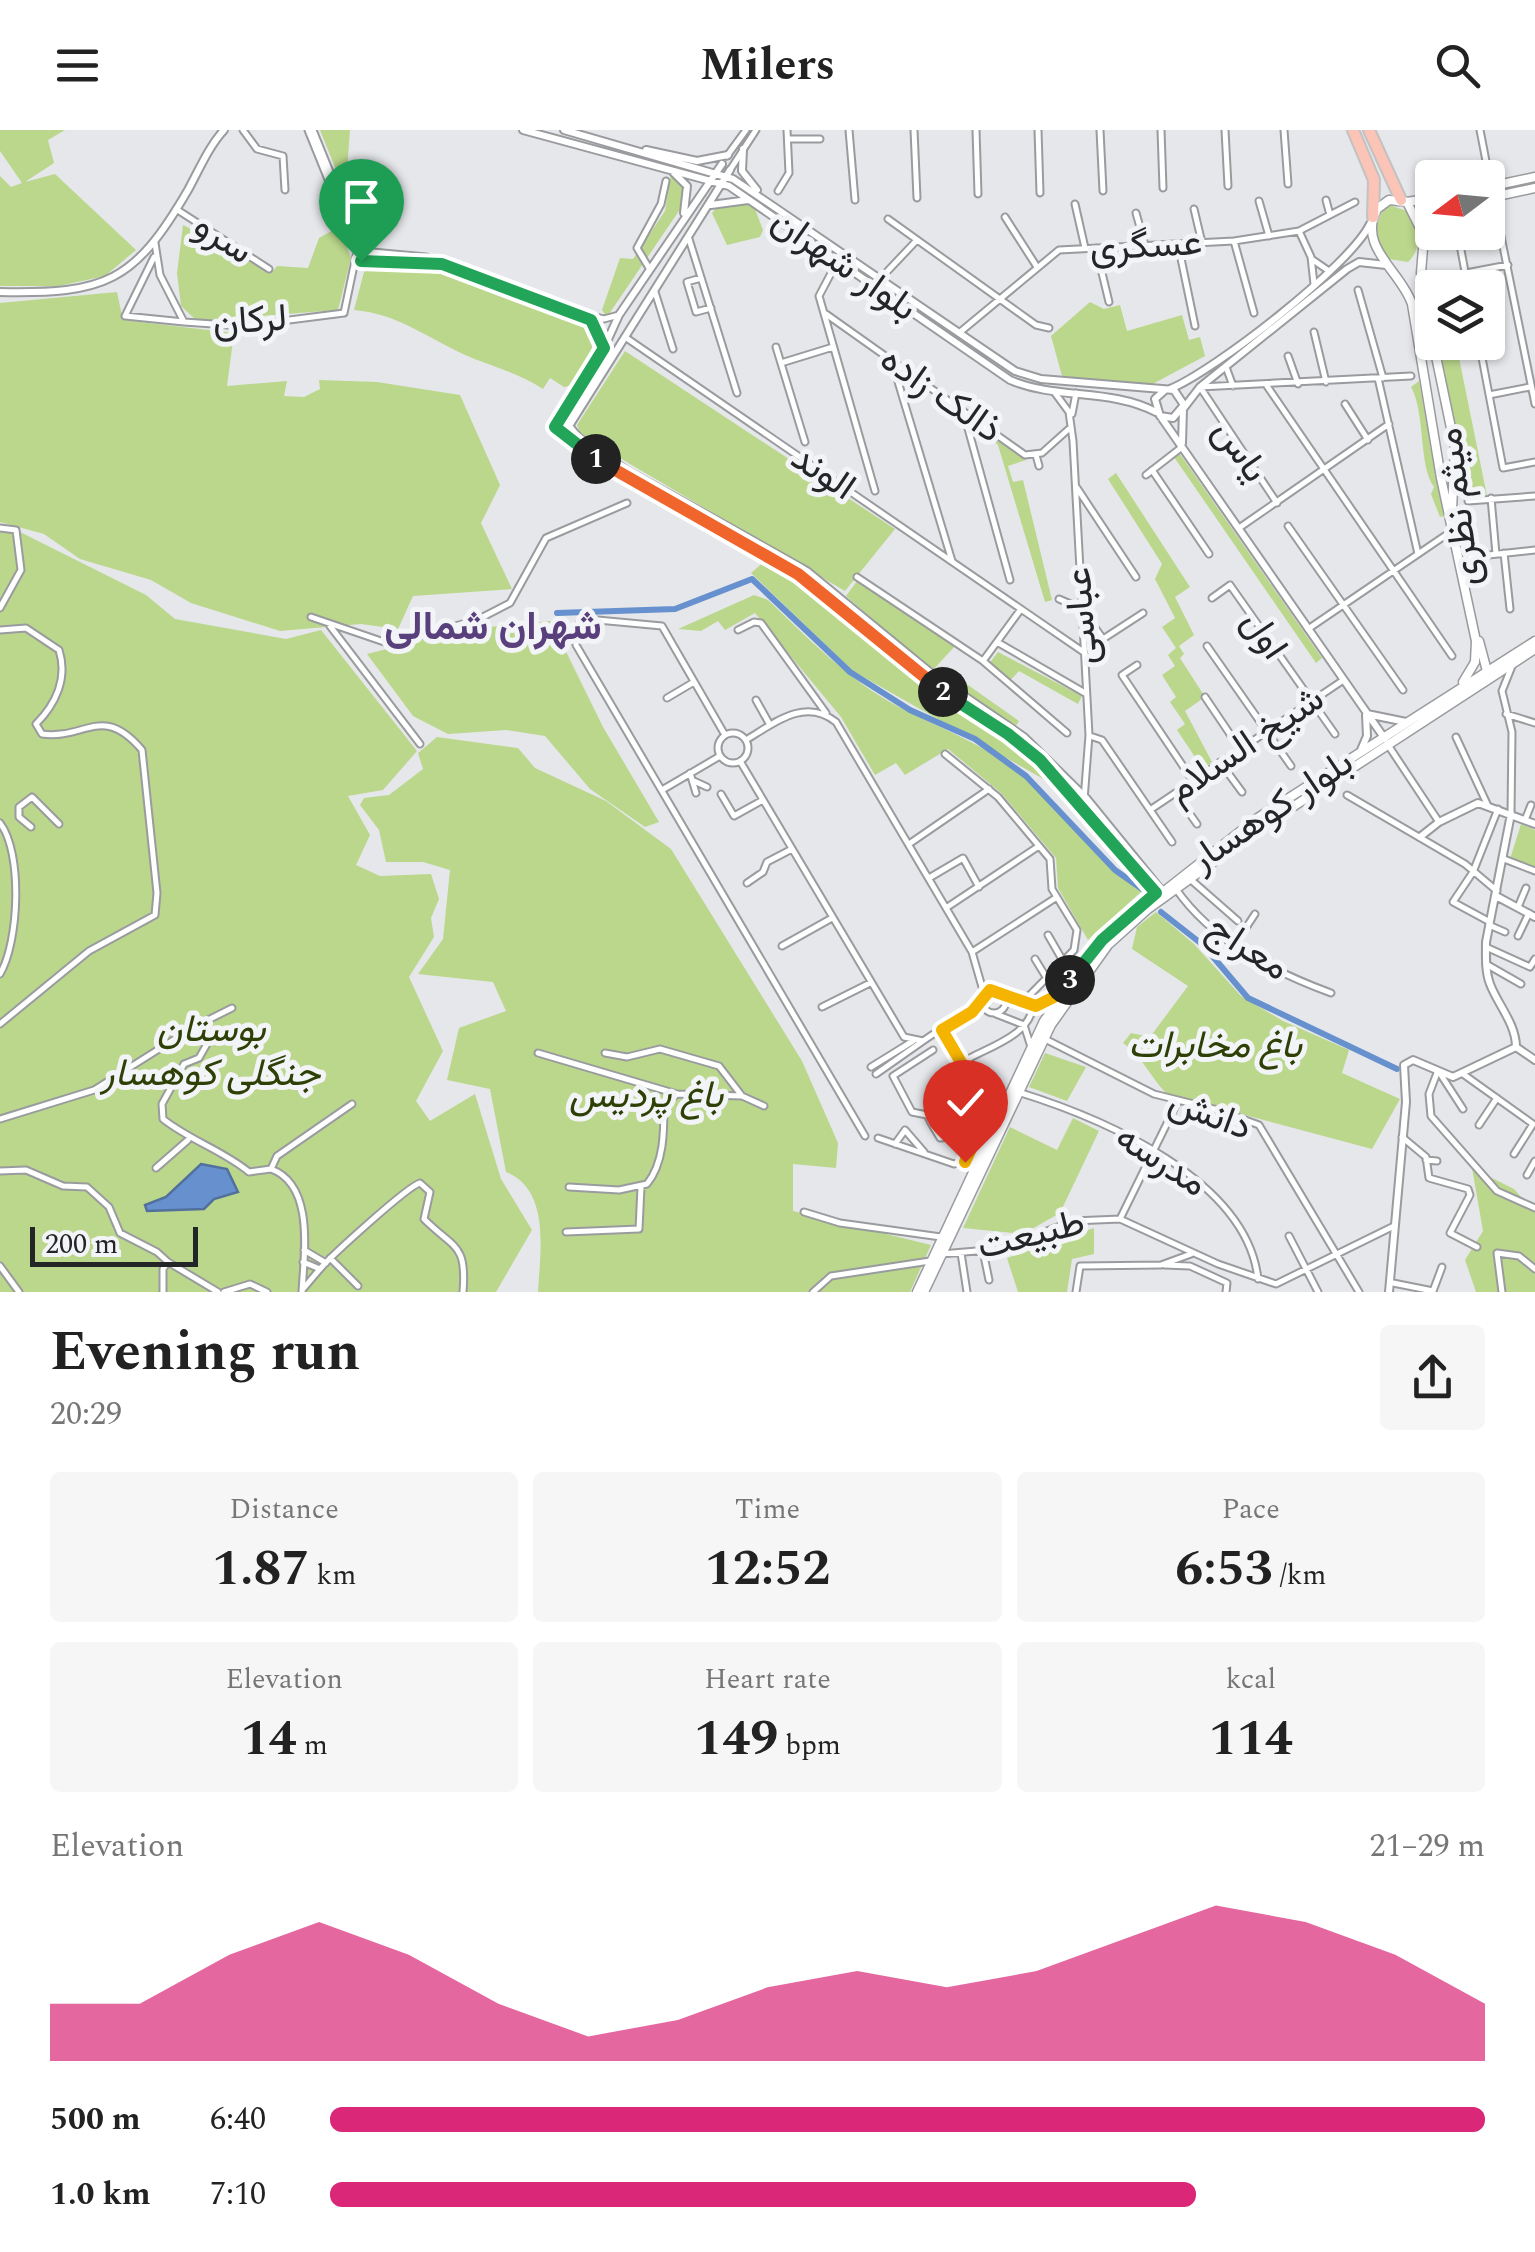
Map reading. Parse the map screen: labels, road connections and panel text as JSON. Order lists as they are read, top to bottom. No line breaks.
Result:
{"streets":{"main road":["میثم نظری","بلوار کوهسار"],"street":["سرو","عسگری","بلوار شهران","لرکان","ذالک زاده","یاس","الوند","عباسی","اول","شیخ السلام","معراج","دانش","مدرسه","طبیعت"]},"crossings":[["عسگری","بلوار شهران"],["بلوار شهران","عباسی"],["ذالک زاده","عباسی"],["الوند","عباسی"],["میثم نظری","بلوار کوهسار"],["اول","شیخ السلام"],["بلوار کوهسار","معراج"],["بلوار کوهسار","دانش"],["بلوار کوهسار","مدرسه"],["بلوار کوهسار","طبیعت"],["مدرسه","طبیعت"]],"districts":["شهران شمالی"],"parks":["بوستان جنگلی کوهسار","باغ مخابرات","باغ پردیس"],"scale_bar":"200 m","north":"left","page":{"header":"Milers","pins":["1","2","3"],"scale":"200 m","heading":["Evening run","20:29"],"stats":[["Distance","1.87 km"],["Time","12:52"],["Pace","6:53 /km"],["Elevation","14 m"],["Heart rate","149 bpm"],["kcal","114"]],"chart":["Elevation","21–29 m"],"list":[{"name":"500 m","note":"6:40"},{"name":"1.0 km","note":"7:10"}]}}
